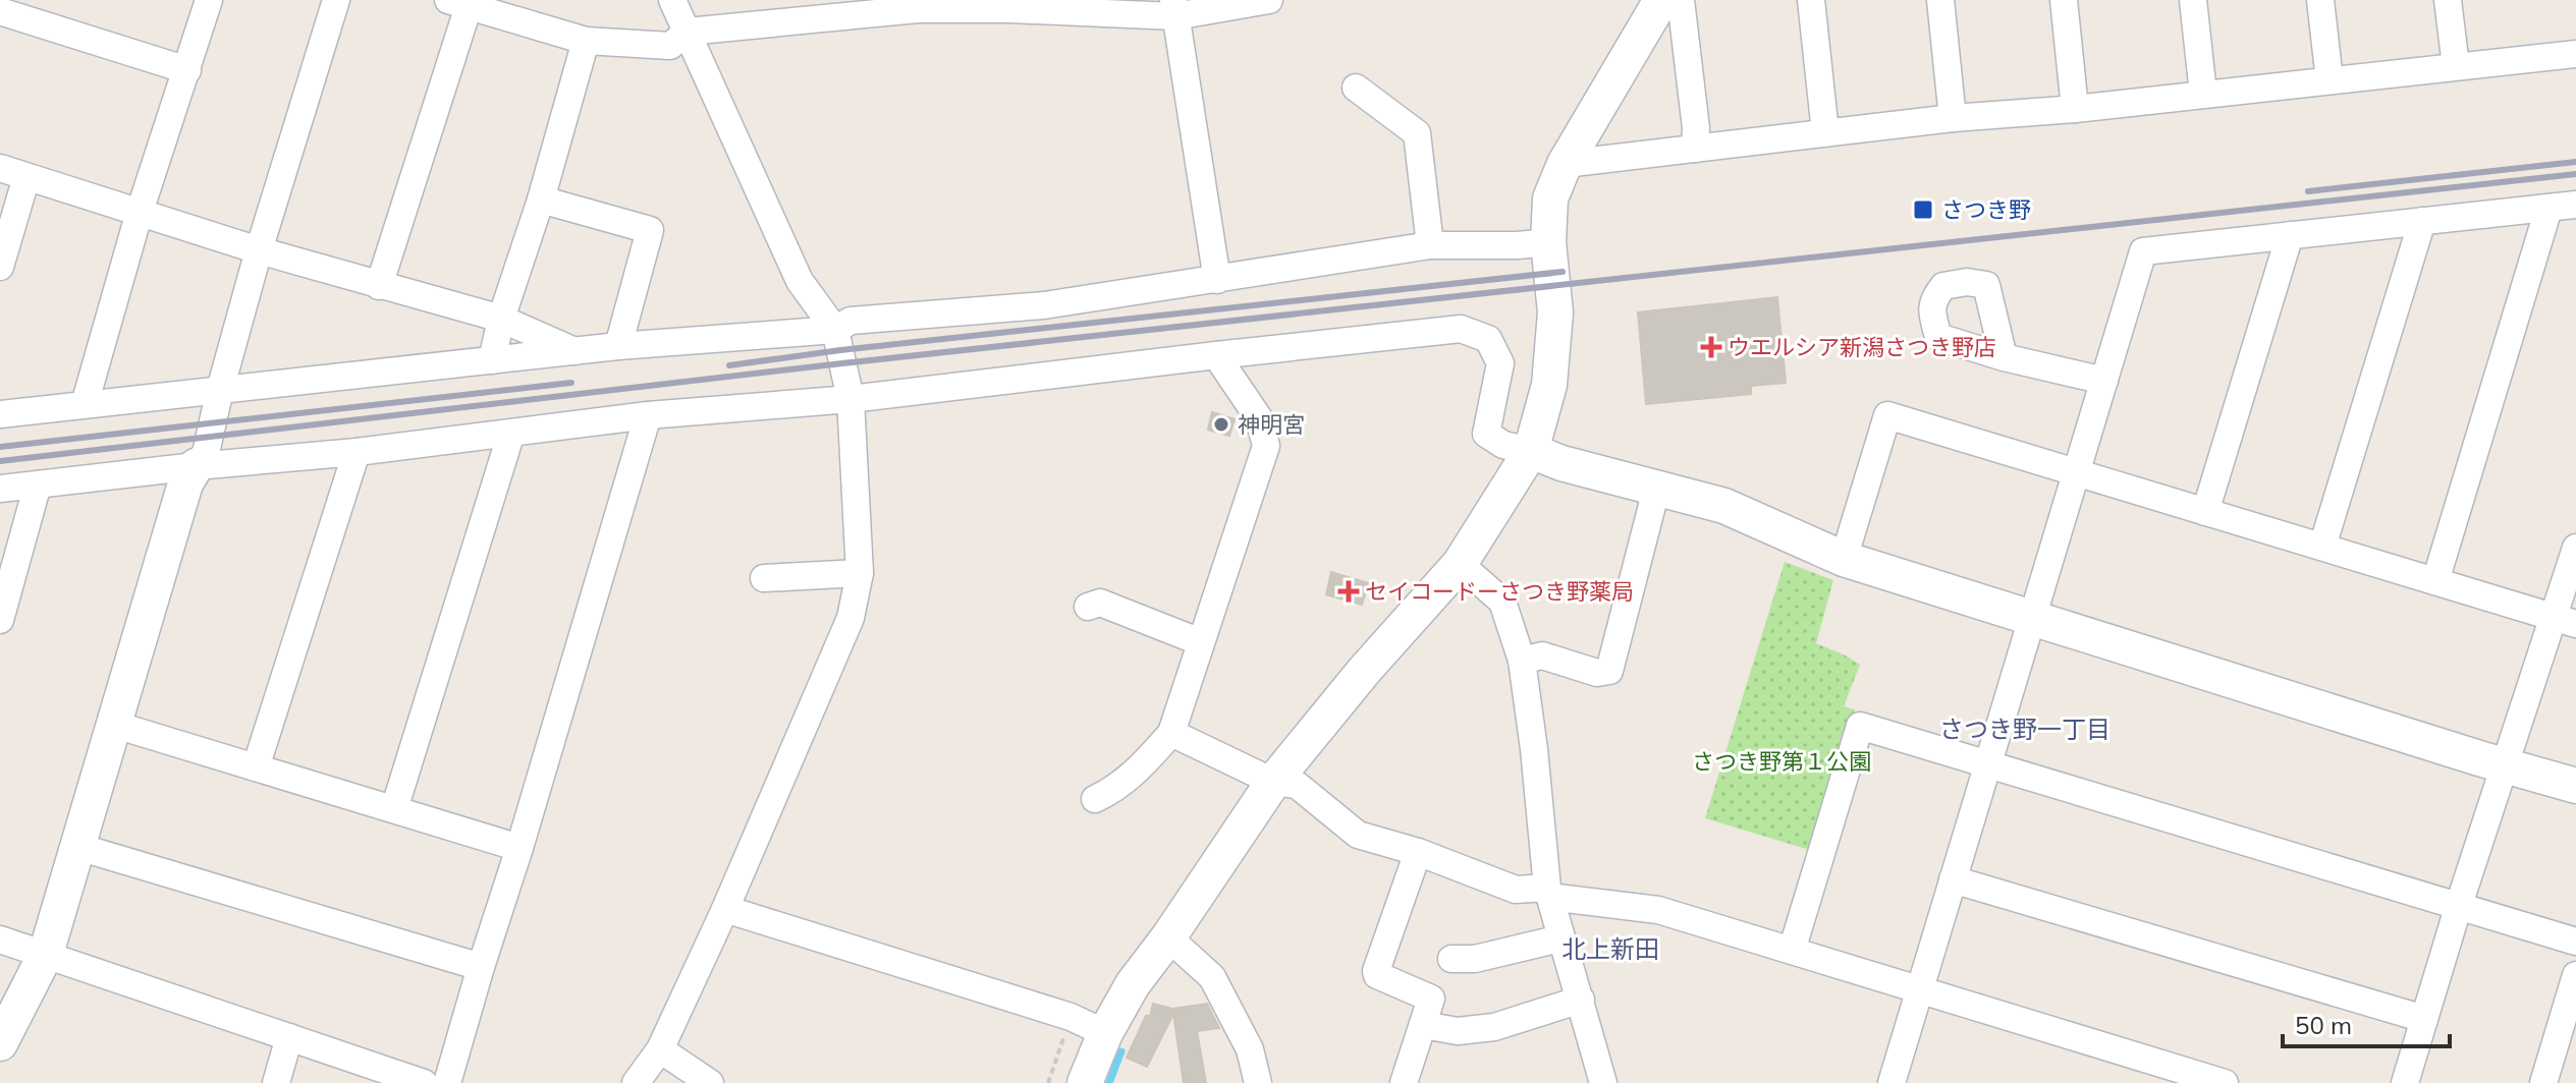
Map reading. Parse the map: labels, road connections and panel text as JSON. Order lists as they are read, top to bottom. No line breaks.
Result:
{"districts":["さつき野一丁目","北上新田"],"parks":["さつき野第１公園"],"places":{"transit":["さつき野"],"health":["ウエルシア新潟さつき野店","セイコードーさつき野薬局"],"other":["神明宮"]},"scale_bar":"50 m"}
